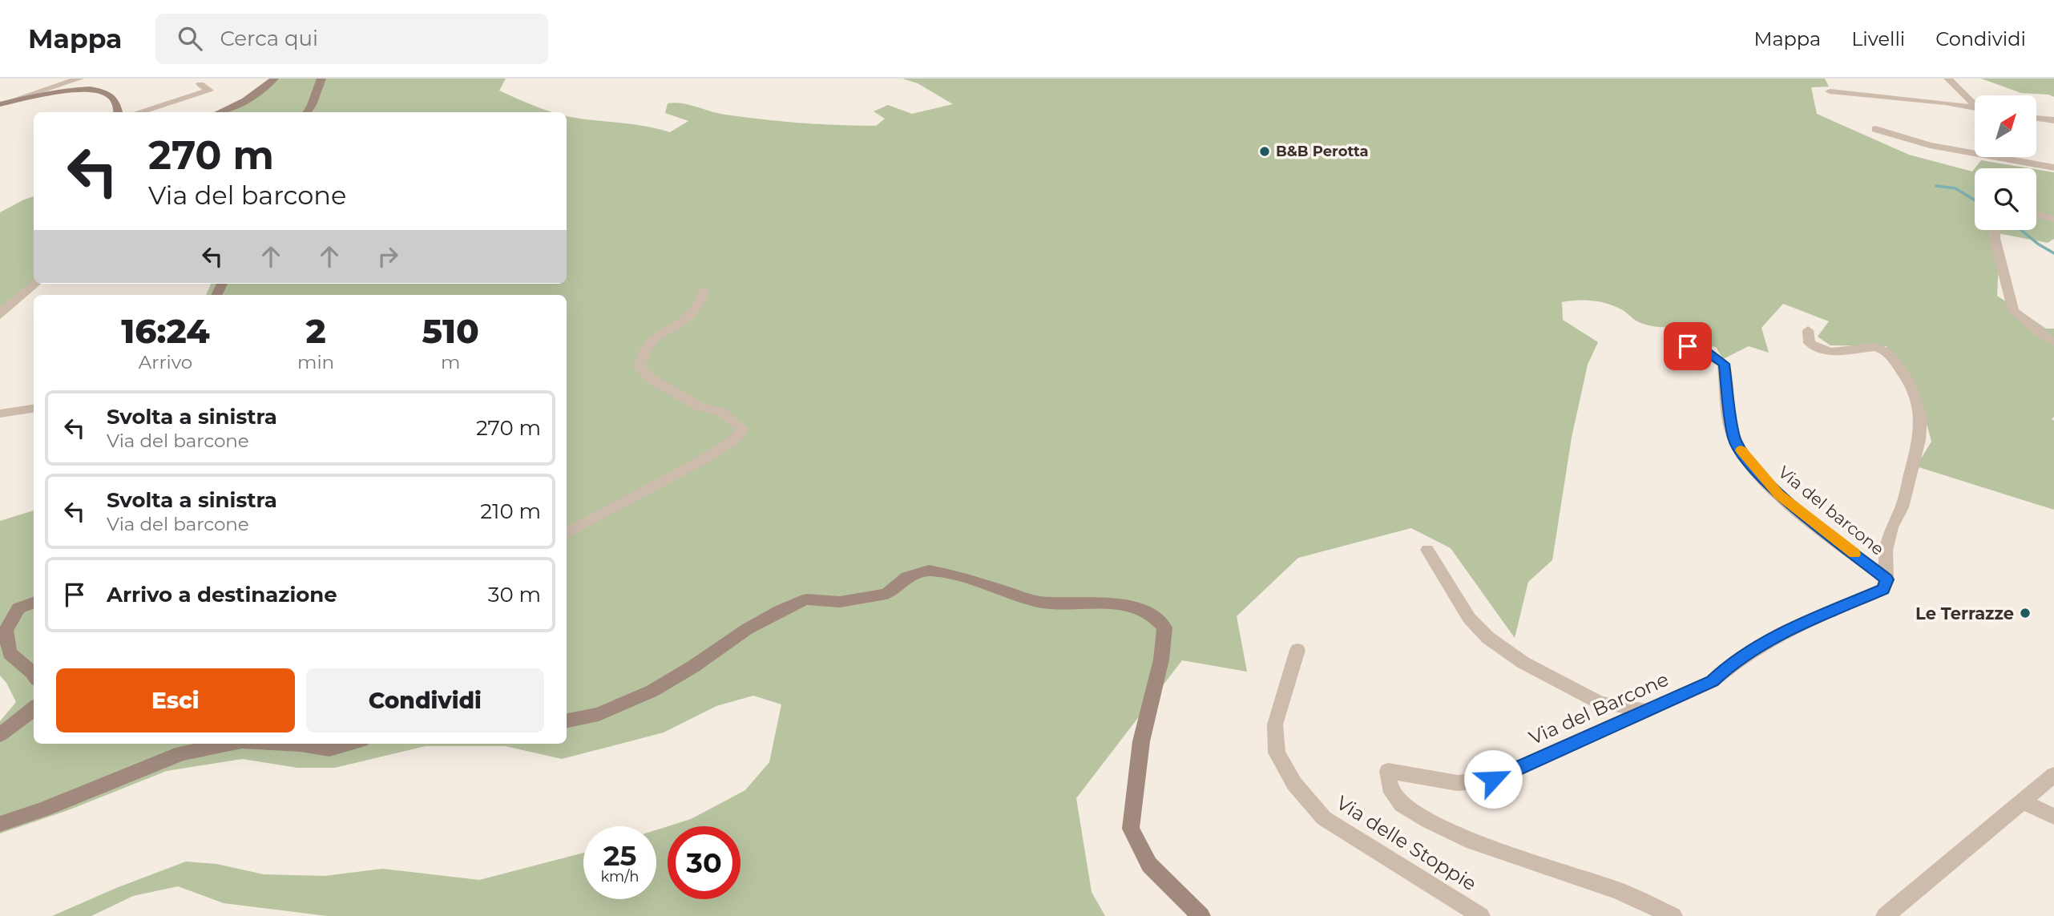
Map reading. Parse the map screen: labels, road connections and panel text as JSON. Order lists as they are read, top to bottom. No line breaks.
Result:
{"streets":{"street":["Via del barcone","Via del Barcone","Via delle Stoppie"]},"crossings":[["Via del barcone","Via del Barcone"]],"places":["B&B Perotta","Le Terrazze"],"north":"top right","page":{"header":"Mappa","search":"Cerca qui","nav":["Mappa","Livelli","Condividi"],"turn":["270 m","Via del barcone"],"eta":["16:24","Arrivo","2","min","510","m"],"list":[{"name":"Svolta a sinistra","note":"Via del barcone","value":"270 m"},{"name":"Svolta a sinistra","note":"Via del barcone","value":"210 m"},{"name":"Arrivo a destinazione","value":"30 m"}],"buttons":["Esci","Condividi"],"speed":"25 km/h","limit":"30"}}
